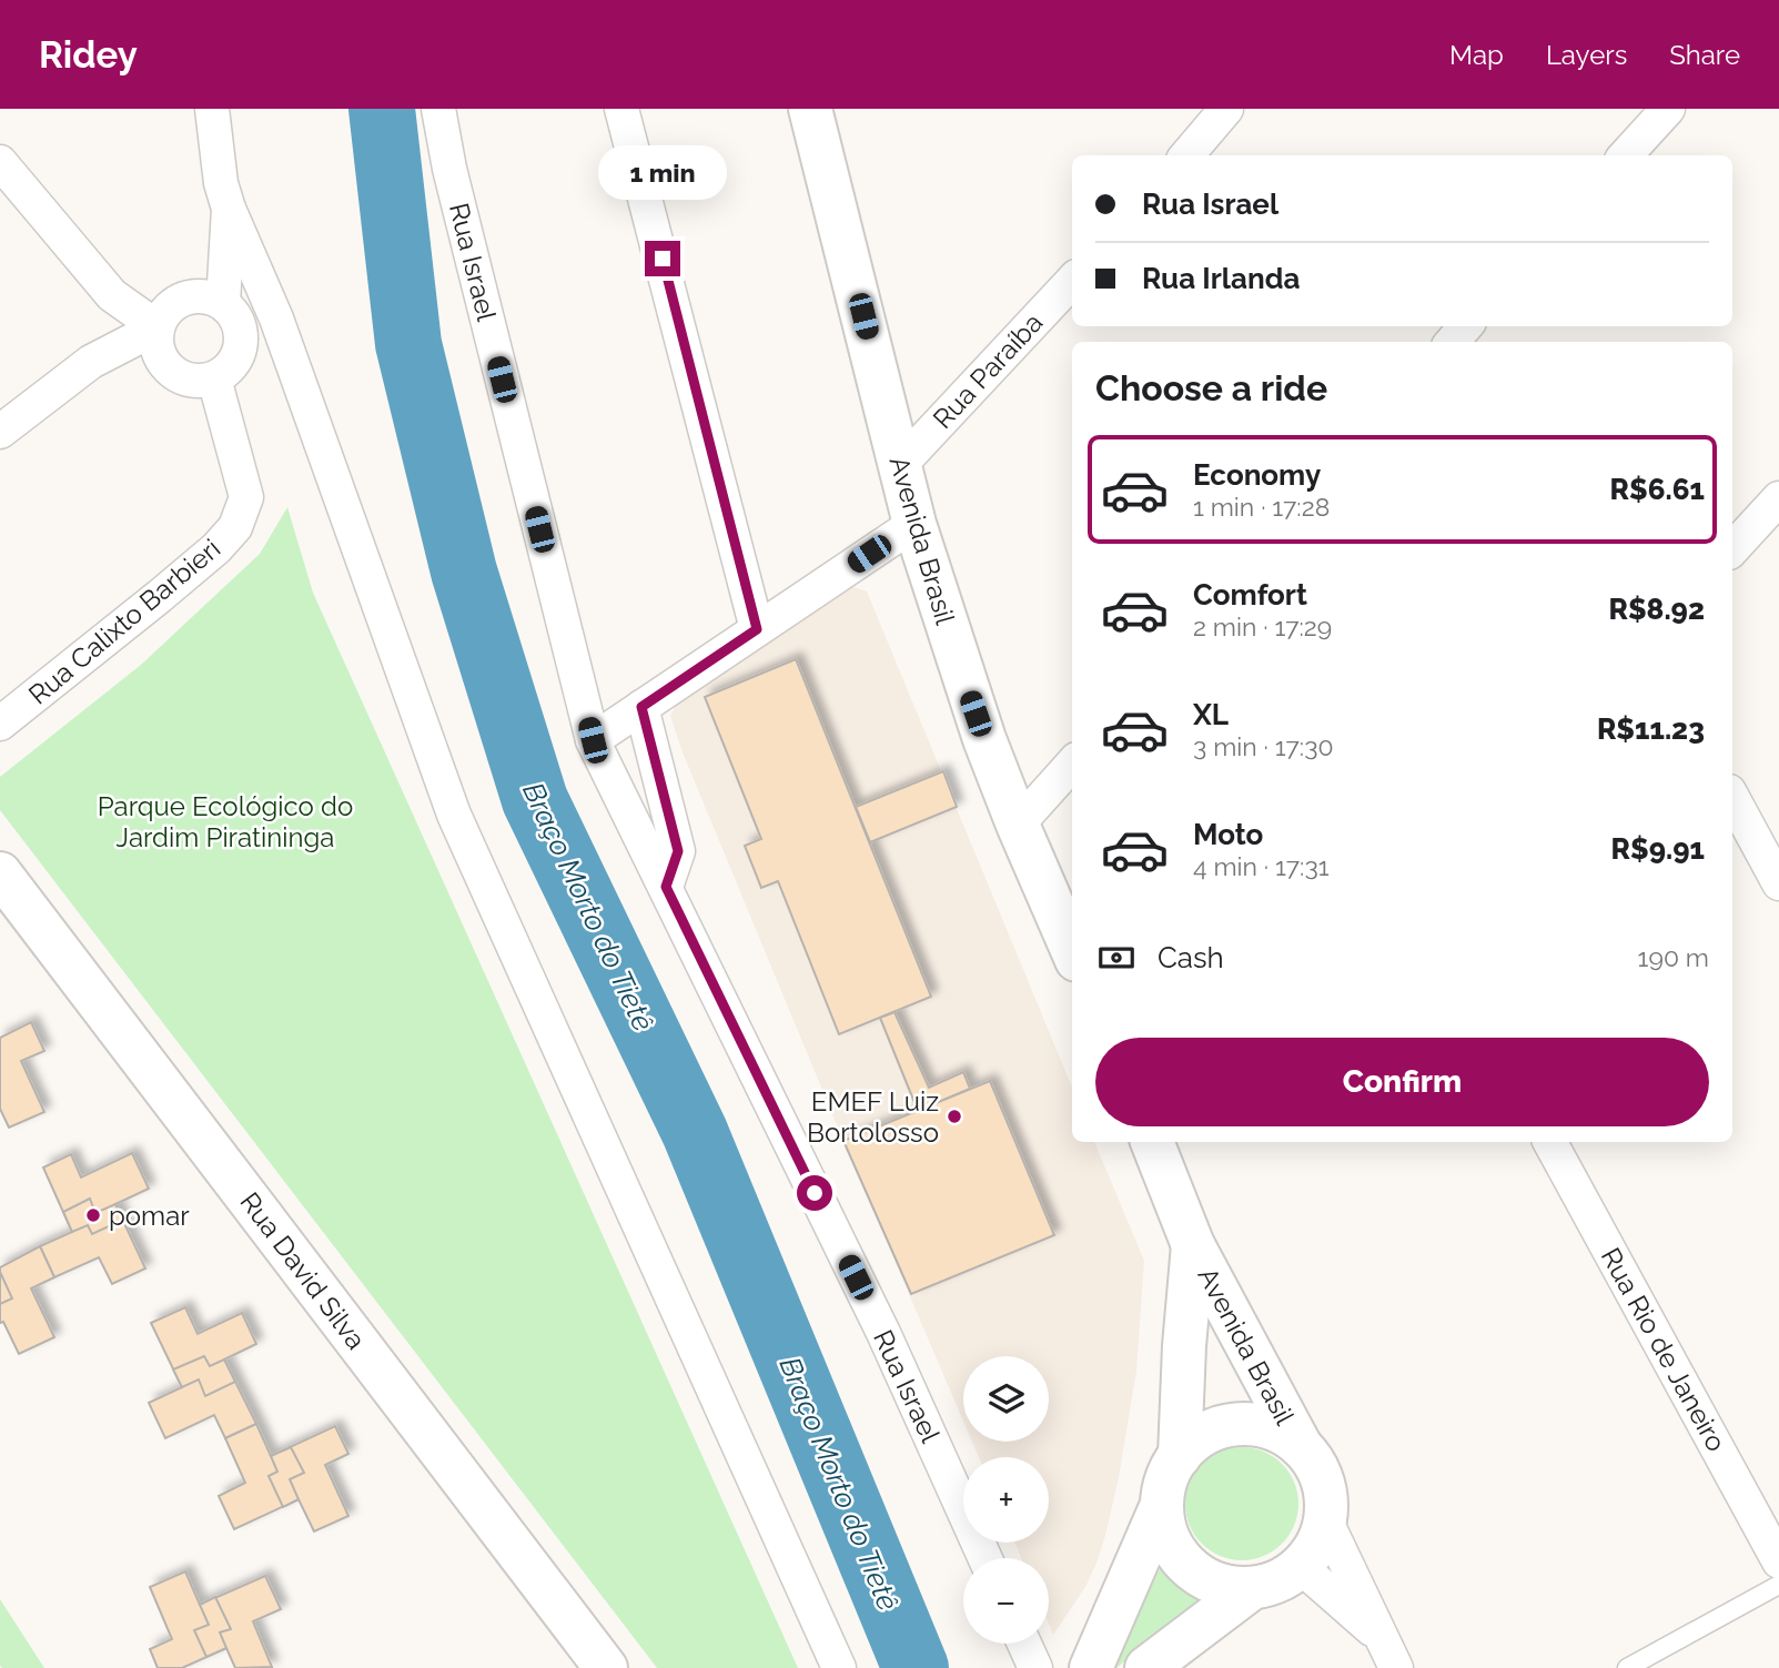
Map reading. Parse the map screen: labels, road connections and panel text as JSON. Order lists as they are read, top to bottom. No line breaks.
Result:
{"streets":{"main road":["Avenida Brasil","Rua David Silva"],"street":["Rua Israel","Rua Paraíba","Rua Calixto Barbieri","Rua Rio de Janeiro"]},"crossings":[["Rua Paraíba","Avenida Brasil"]],"water":["Braço Morto do Tietê"],"parks":["Parque Ecológico do Jardim Piratininga"],"places":["EMEF Luiz Bortolosso","pomar"],"page":{"header":"Ridey","nav":["Map","Layers","Share"],"bubble":"1 min","banner":["Rua Israel","Rua Irlanda"],"heading":"Choose a ride","list":[{"name":"Economy","note":"1 min · 17:28","value":"R$6.61"},{"name":"Comfort","note":"2 min · 17:29","value":"R$8.92"},{"name":"XL","note":"3 min · 17:30","value":"R$11.23"},{"name":"Moto","note":"4 min · 17:31","value":"R$9.91"}],"pay":["Cash","190 m"],"buttons":"Confirm","map_buttons":["+","−"]}}
